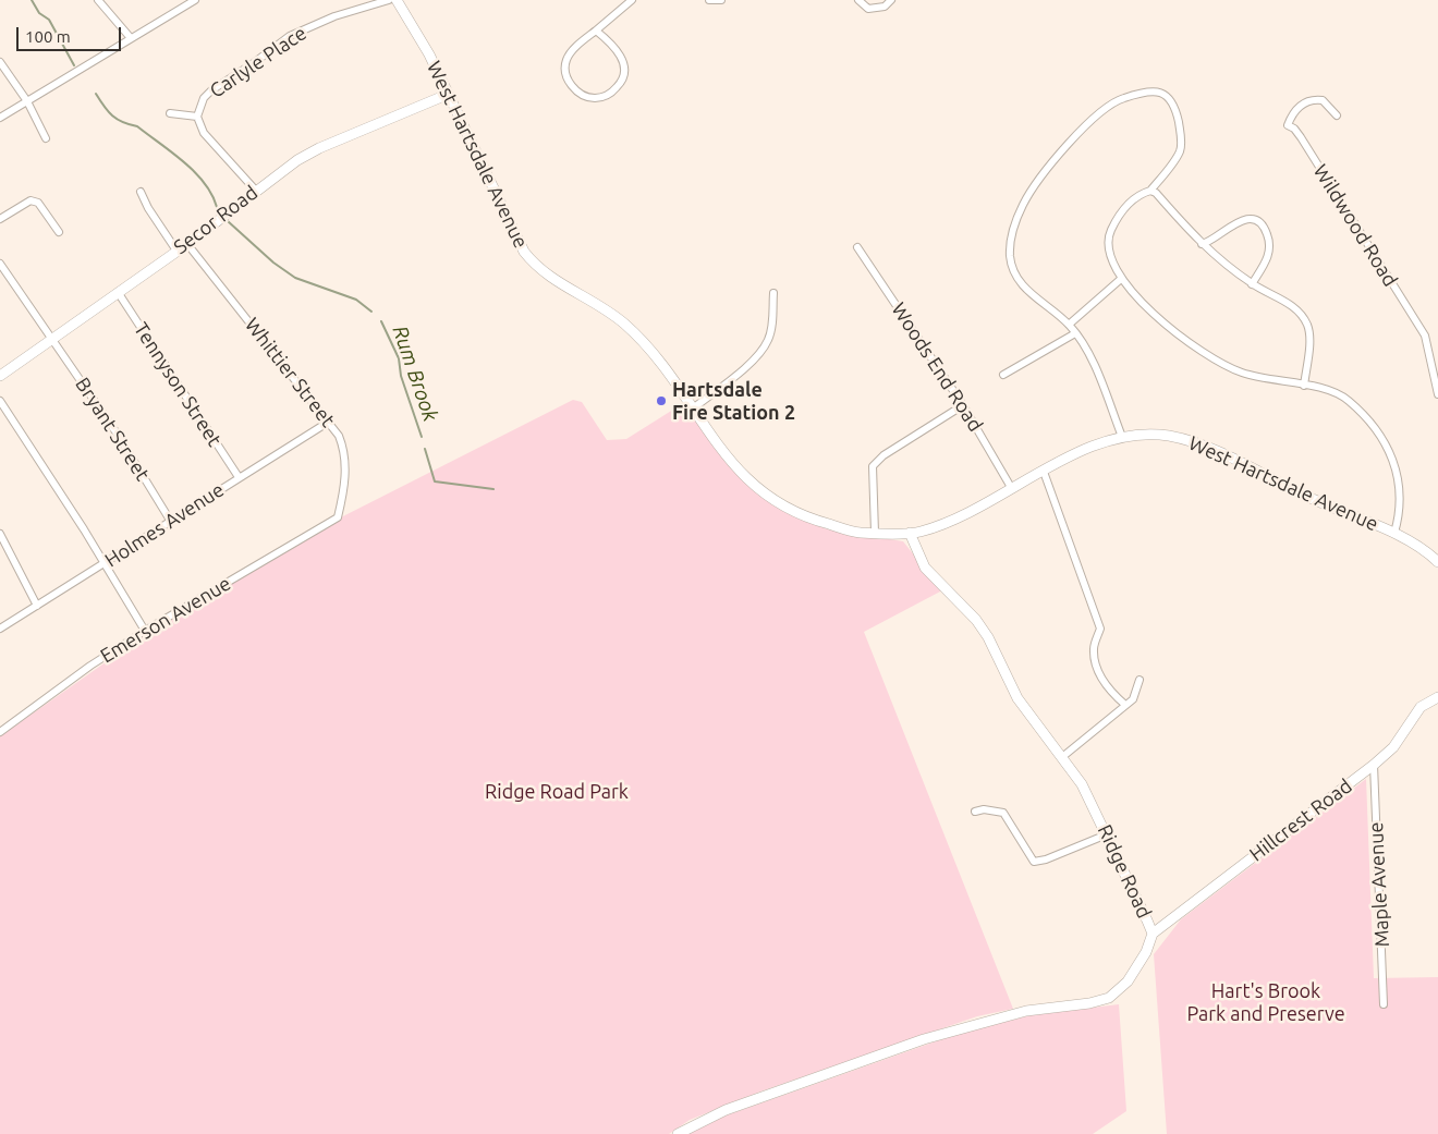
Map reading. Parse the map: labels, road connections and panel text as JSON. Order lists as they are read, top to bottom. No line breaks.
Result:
{"streets":{"street":["Carlyle Place","West Hartsdale Avenue","Secor Road","Wildwood Road","Woods End Road","Whittier Street","Tennyson Street","Bryant Street","Holmes Avenue","Emerson Avenue","Hillcrest Road","Ridge Road","Maple Avenue"]},"crossings":[["Carlyle Place","Secor Road"],["West Hartsdale Avenue","Secor Road"],["West Hartsdale Avenue","Woods End Road"],["West Hartsdale Avenue","Ridge Road"],["Secor Road","Whittier Street"],["Secor Road","Tennyson Street"],["Secor Road","Bryant Street"],["Whittier Street","Holmes Avenue"],["Whittier Street","Emerson Avenue"],["Tennyson Street","Holmes Avenue"],["Bryant Street","Holmes Avenue"],["Hillcrest Road","Ridge Road"],["Hillcrest Road","Maple Avenue"]],"water":["Rum Brook"],"parks":["Ridge Road Park","Hart's Brook Park and Preserve"],"places":["Hartsdale Fire Station 2"],"scale_bar":"100 m"}
